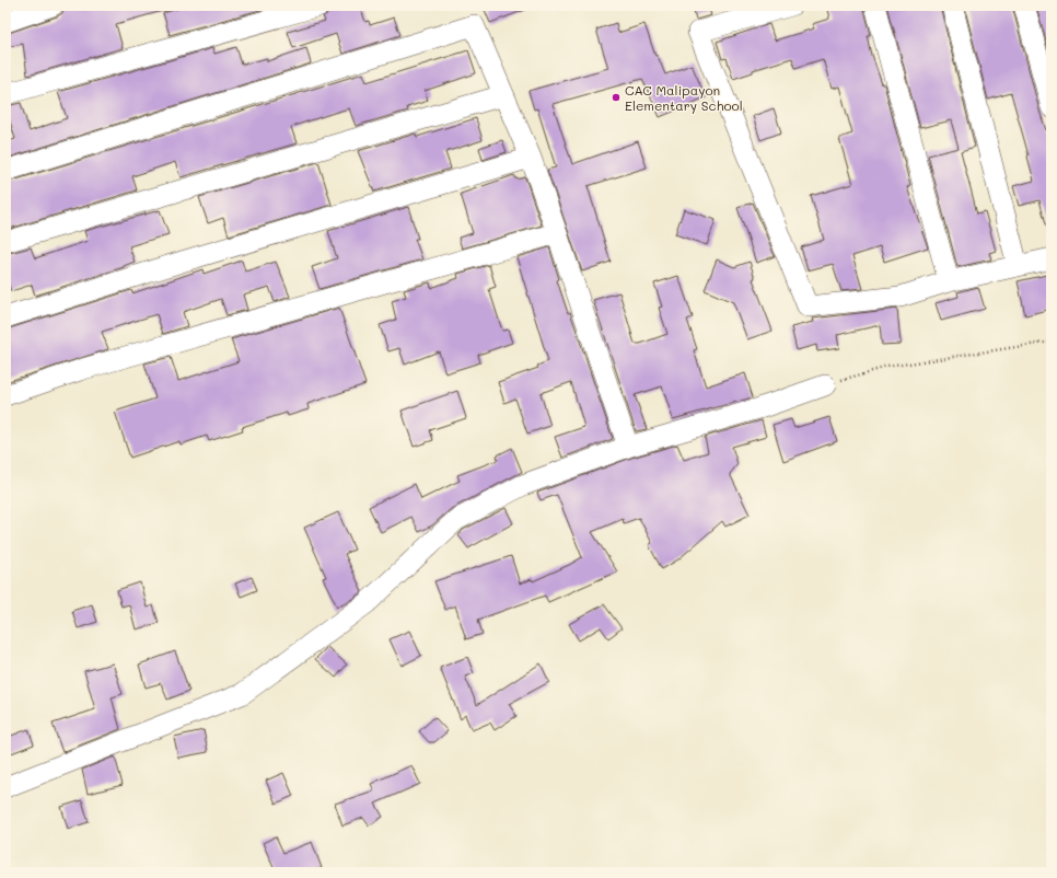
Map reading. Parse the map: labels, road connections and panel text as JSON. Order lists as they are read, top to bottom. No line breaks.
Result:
{"places":["CAC Malipayon Elementary School"]}
